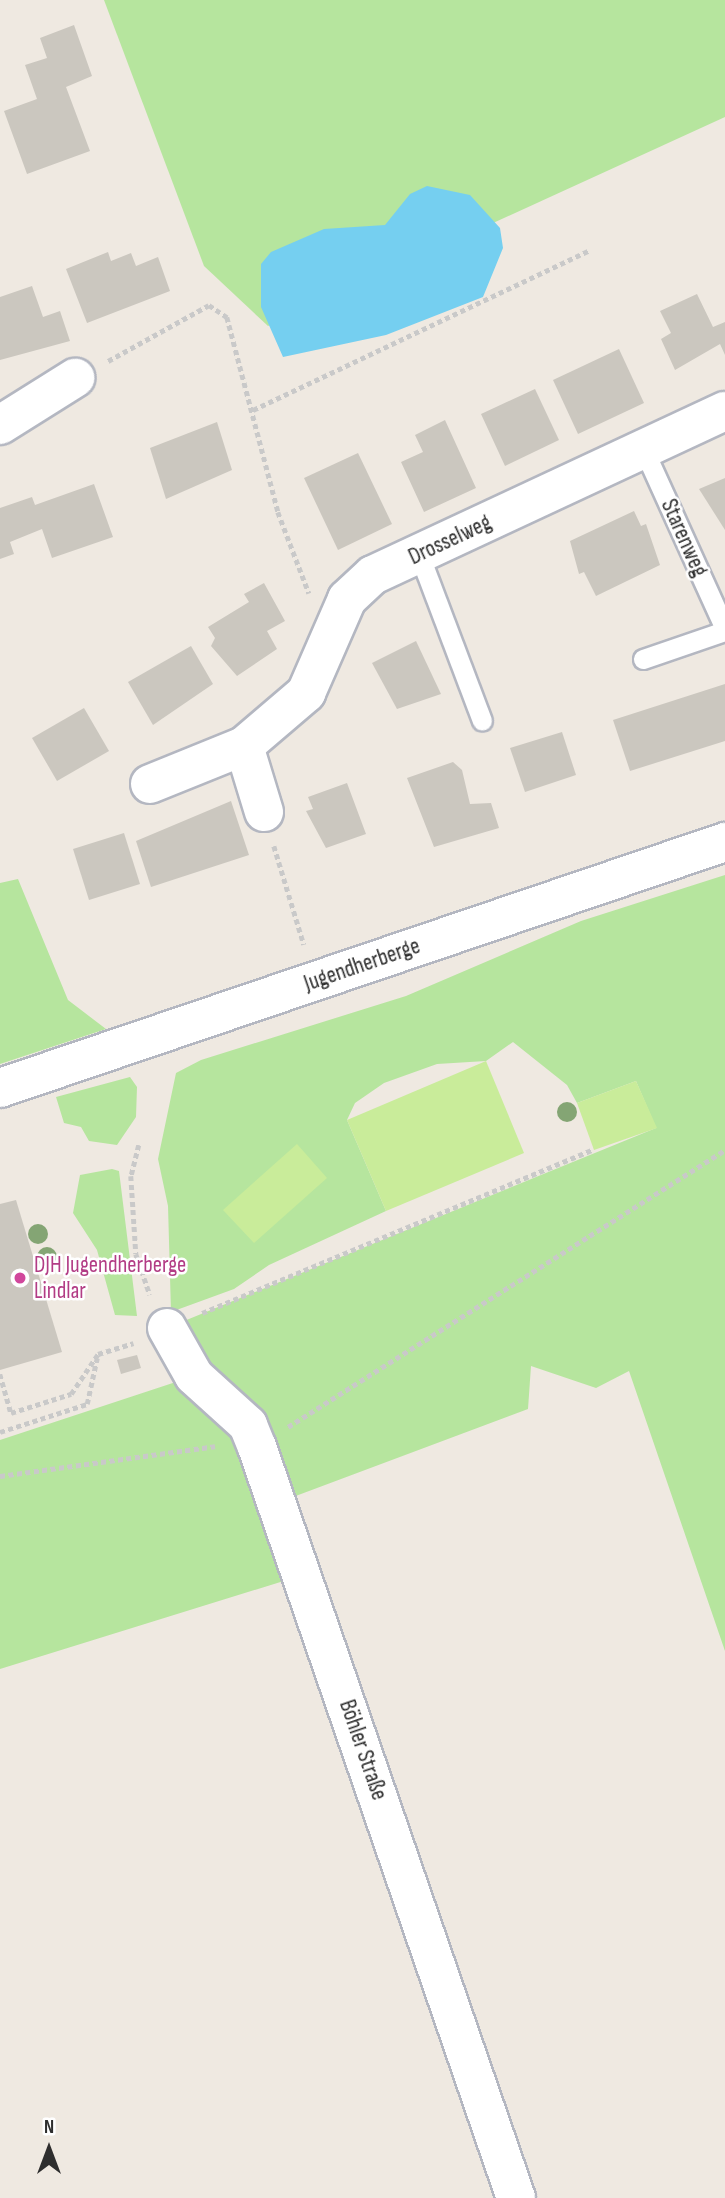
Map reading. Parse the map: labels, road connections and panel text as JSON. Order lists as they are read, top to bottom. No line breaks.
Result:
{"streets":{"street":["Drosselweg","Jugendherberge","Böhler Straße"],"lane":["Starenweg"]},"crossings":[["Starenweg","Drosselweg"]],"places":["DJH Jugendherberge Lindlar"],"north":"top"}
